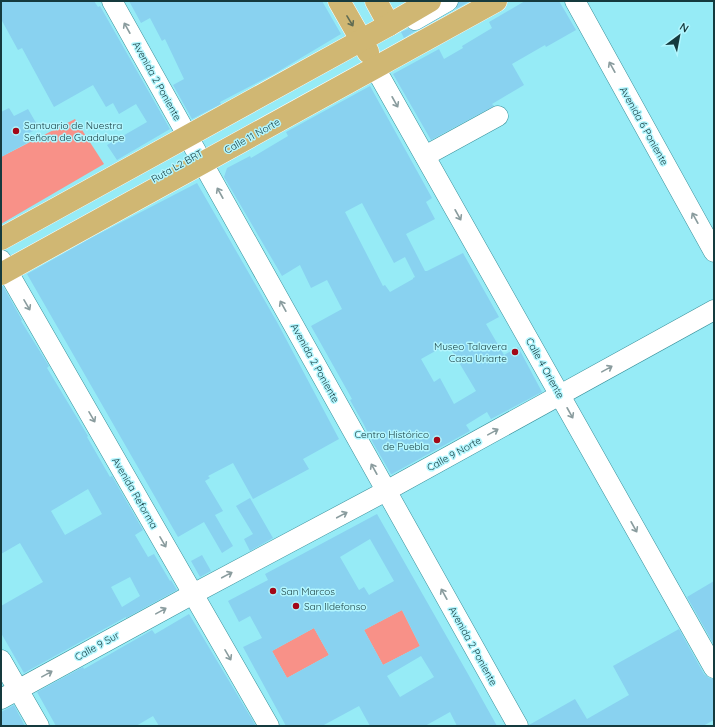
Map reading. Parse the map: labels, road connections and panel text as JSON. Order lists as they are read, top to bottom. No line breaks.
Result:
{"streets":{"main road":["Calle 11 Norte"],"street":["Avenida 2 Poniente","Avenida 6 Poniente","Calle 4 Oriente","Calle 9 Norte","Avenida Reforma","Calle 9 Sur"]},"crossings":[["Avenida 2 Poniente","Calle 11 Norte"],["Avenida 2 Poniente","Calle 9 Norte"],["Calle 11 Norte","Calle 4 Oriente"],["Calle 11 Norte","Avenida Reforma"],["Calle 4 Oriente","Calle 9 Norte"],["Calle 9 Norte","Avenida Reforma"],["Calle 9 Norte","Calle 9 Sur"],["Avenida Reforma","Calle 9 Sur"]],"one_way":["Avenida 2 Poniente","Avenida 6 Poniente","Calle 4 Oriente","Calle 9 Norte","Avenida Reforma","Calle 9 Sur"],"places":["Santuario de Nuestra Señora de Guadalupe","Museo Talavera Casa Uriarte","Centro Histórico de Puebla","San Marcos","San Ildefonso"],"north":"top right"}
